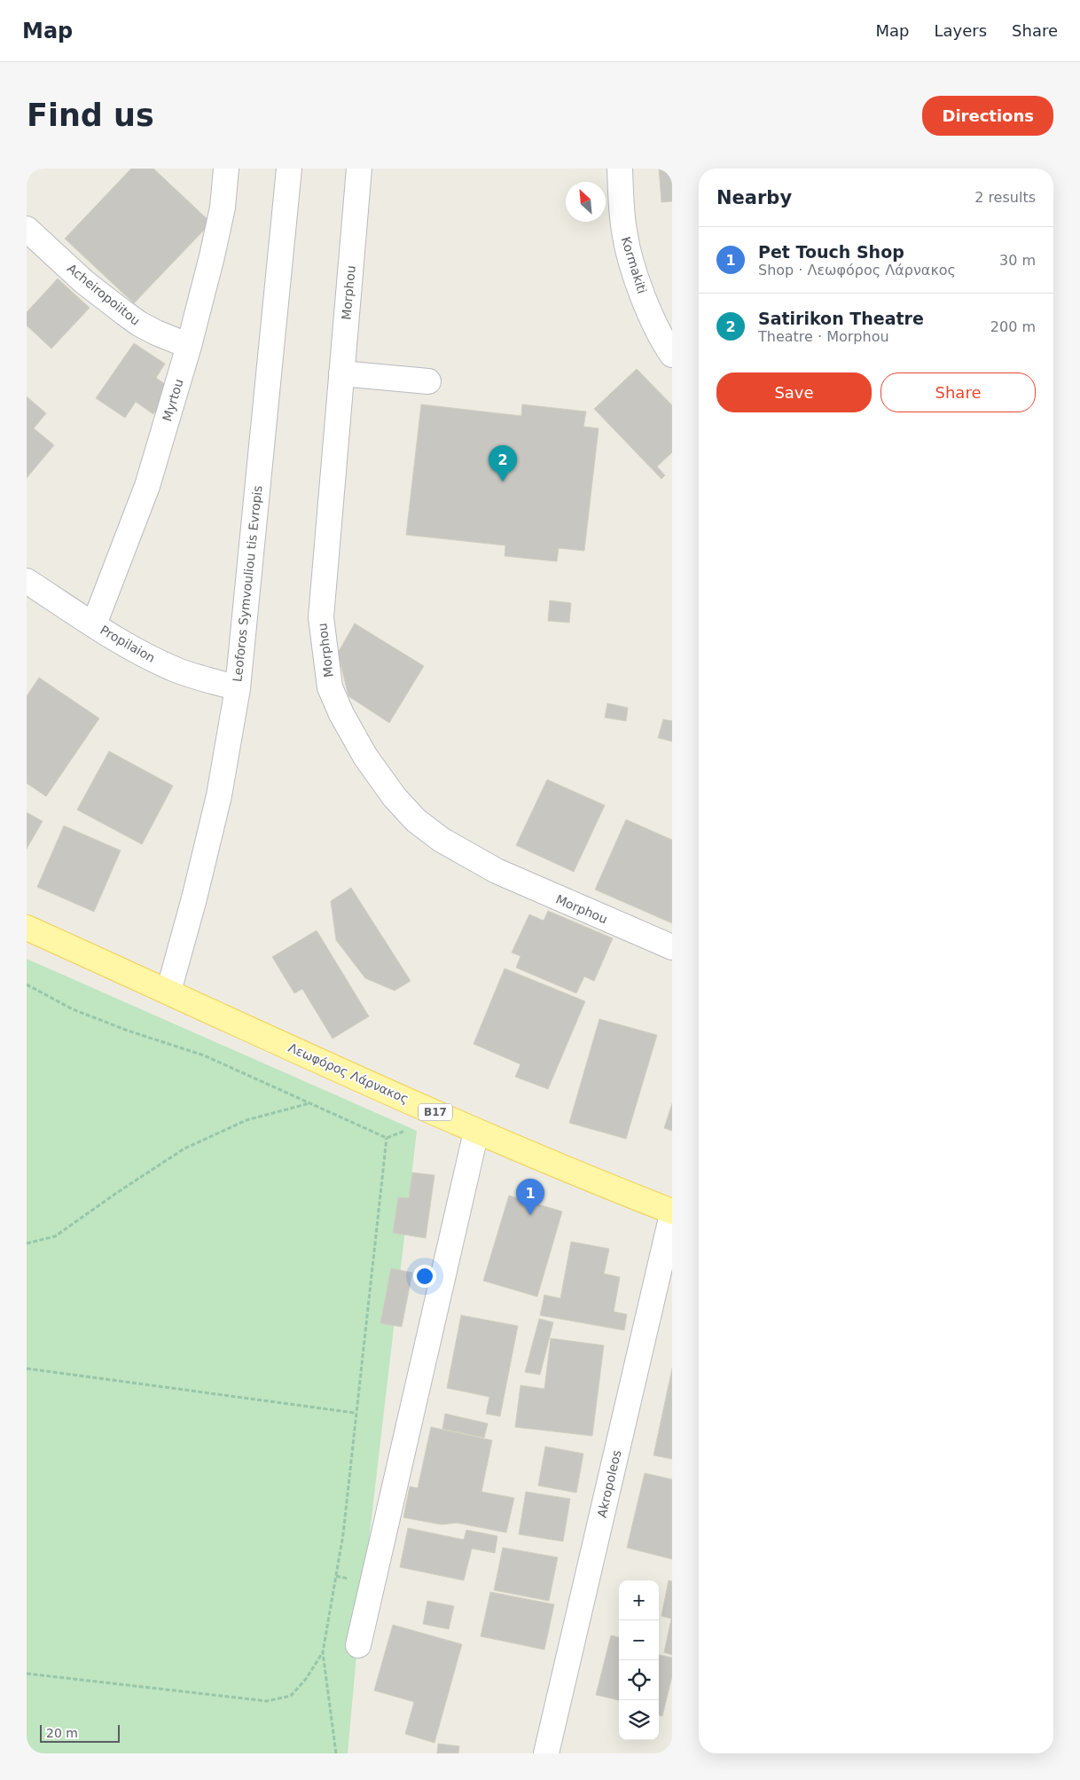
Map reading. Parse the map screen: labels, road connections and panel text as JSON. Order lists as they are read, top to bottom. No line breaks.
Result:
{"streets":{"main road":["Λεωφόρος Λάρνακος","B17"],"street":["Kormakiti","Morphou","Acheiropoiitou","Myrtou","Leoforos Symvouliou tis Evropis","Propilaion","Akropoleos"]},"crossings":[["Acheiropoiitou","Myrtou"],["Myrtou","Propilaion"],["Leoforos Symvouliou tis Evropis","Propilaion"],["Leoforos Symvouliou tis Evropis","Λεωφόρος Λάρνακος"],["Λεωφόρος Λάρνακος","Akropoleos"]],"scale_bar":"20 m","north":"top left","page":{"header":"Map","nav":["Map","Layers","Share"],"buttons":["Directions",["Save","Share"]],"title":"Find us","heading":["Nearby","2 results"],"list":[{"mark":"1","name":"Pet Touch Shop","note":"Shop · Λεωφόρος Λάρνακος","value":"30 m"},{"mark":"2","name":"Satirikon Theatre","note":"Theatre · Morphou","value":"200 m"}],"pins":["2","1"],"map_buttons":["+","−"],"scale":"20 m"}}
